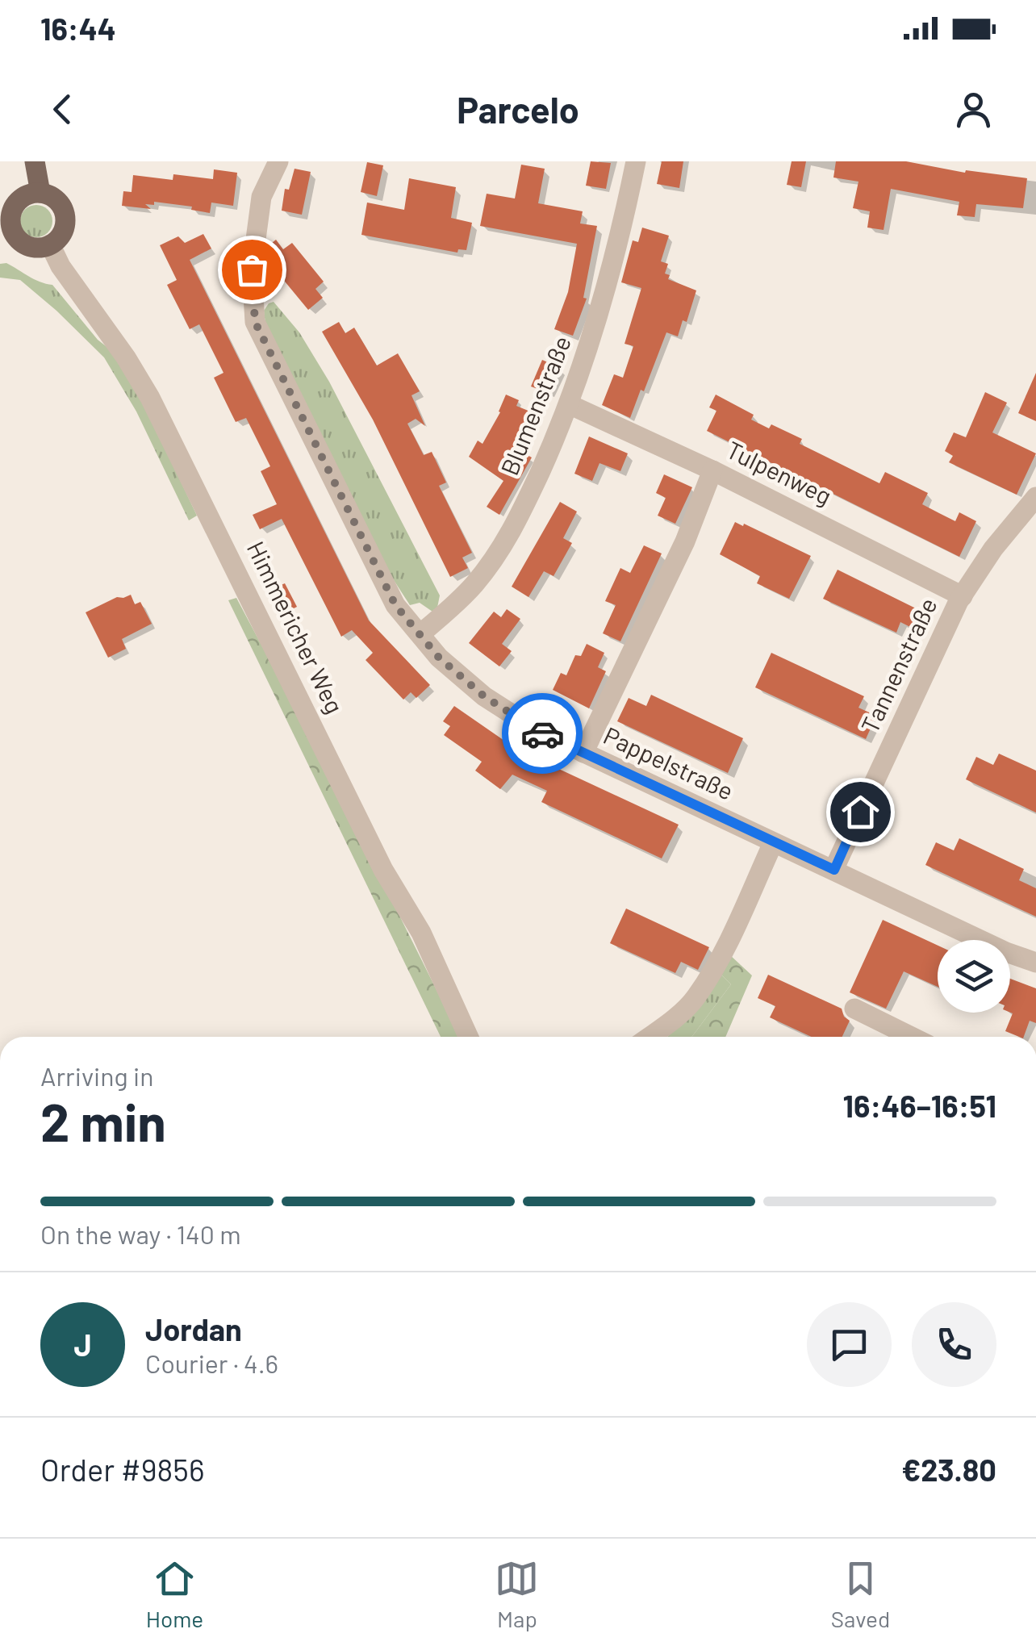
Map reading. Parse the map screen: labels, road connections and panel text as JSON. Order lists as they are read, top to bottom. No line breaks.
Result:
{"streets":{"street":["Blumenstraße","Tulpenweg","Himmericher Weg","Tannenstraße","Pappelstraße"]},"crossings":[["Blumenstraße","Tulpenweg"],["Blumenstraße","Pappelstraße"],["Tulpenweg","Tannenstraße"],["Tannenstraße","Pappelstraße"]],"page":{"status":"16:44","header":"Parcelo","heading":["2 min","Arriving in","16:46–16:51"],"panel":["Jordan","Courier · 4.6","Order #9856","€23.80"],"bar":"On the way · 140 m","round":"J","tabs":["Home","Map","Saved"]}}
